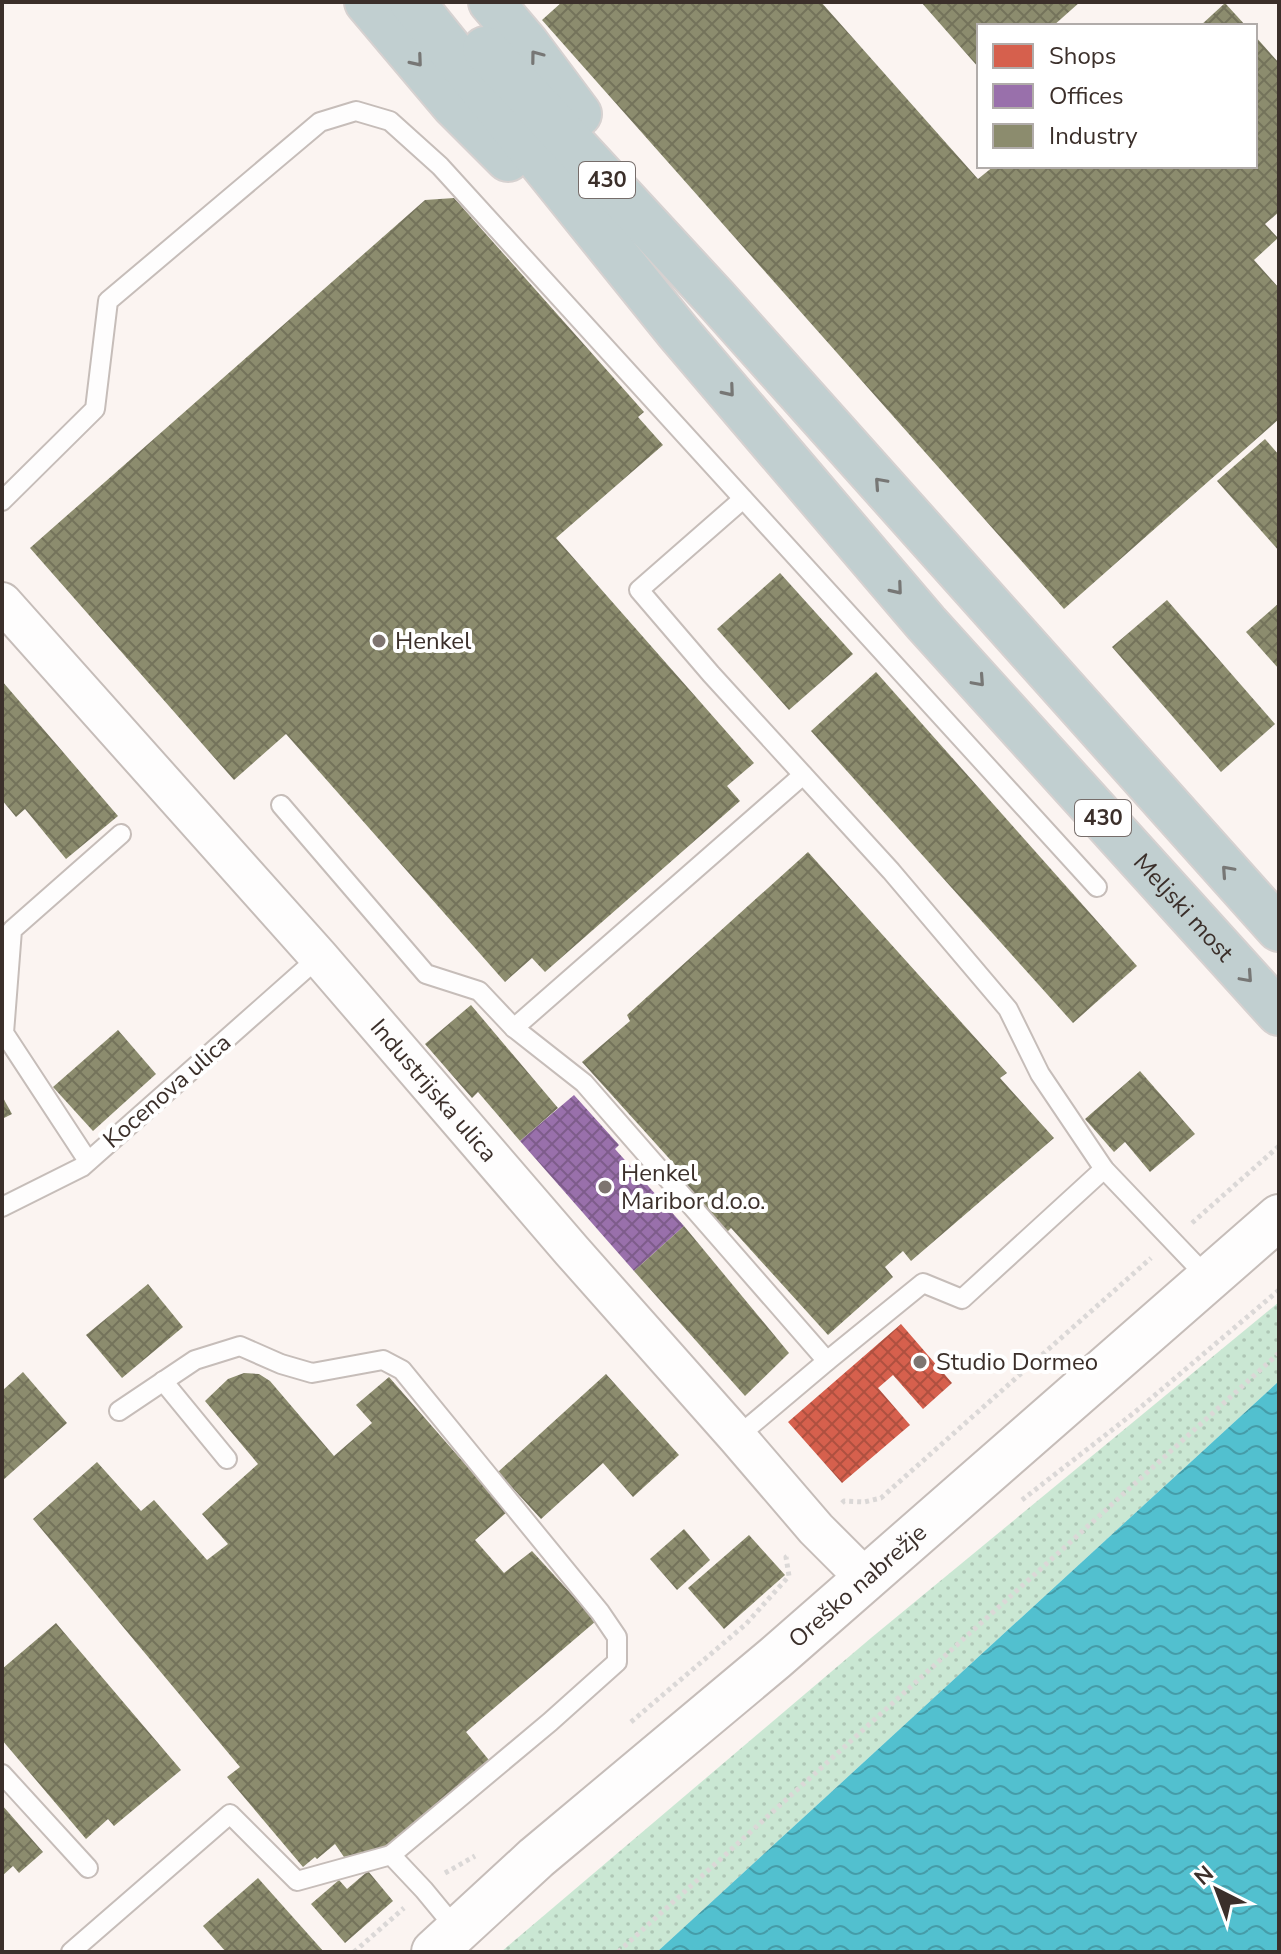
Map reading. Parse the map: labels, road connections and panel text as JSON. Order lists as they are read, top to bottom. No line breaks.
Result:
{"streets":{"highway":["430","Meljski most"],"street":["Industrijska ulica","Oreško nabrežje"],"lane":["Kocenova ulica"]},"crossings":[["430","Meljski most"],["Industrijska ulica","Kocenova ulica"],["Industrijska ulica","Oreško nabrežje"]],"places":["Henkel","Henkel Maribor d.o.o.","Studio Dormeo"],"legend":["Shops","Offices","Industry"],"north":"top left"}
